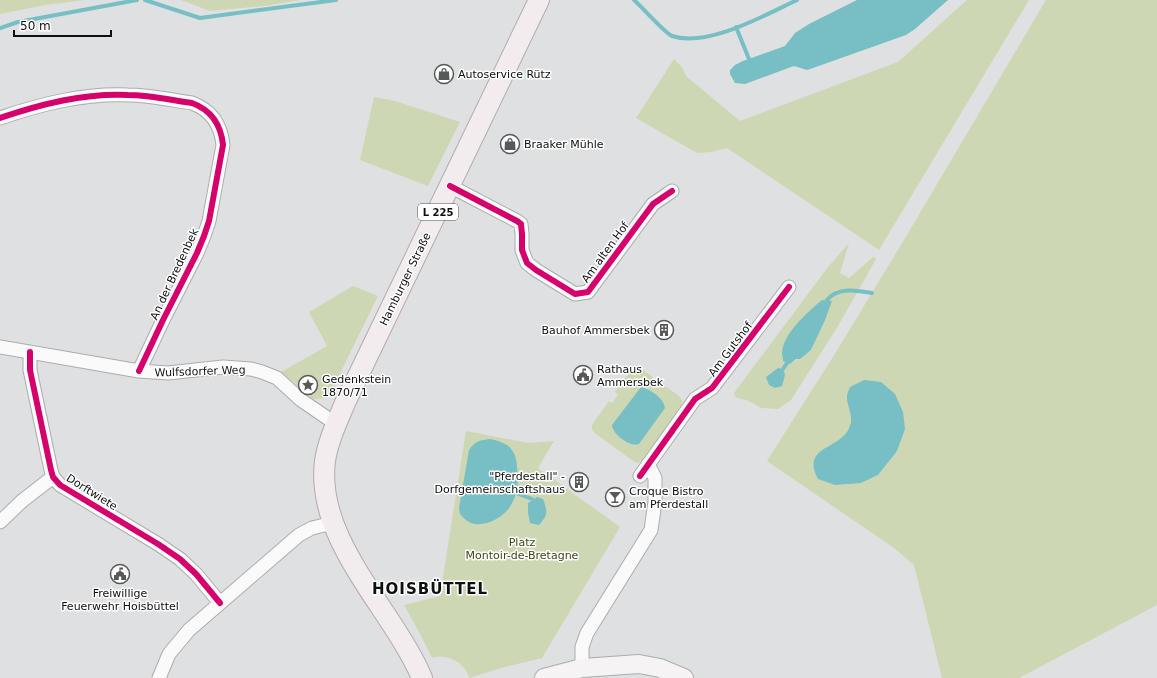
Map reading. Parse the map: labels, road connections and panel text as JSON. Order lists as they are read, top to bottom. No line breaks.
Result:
{"streets":{"main road":["L 225","Hamburger Straße"],"street":["Am alten Hof","An der Bredenbek","Am Gutshof","Wulfsdorfer Weg","Dorftwiete"]},"crossings":[["L 225","Hamburger Straße"],["Am alten Hof","Hamburger Straße"],["An der Bredenbek","Wulfsdorfer Weg"],["Hamburger Straße","Wulfsdorfer Weg"],["Wulfsdorfer Weg","Dorftwiete"]],"districts":["HOISBÜTTEL"],"parks":["Platz Montoir-de-Bretagne"],"places":{"shop":["Autoservice Rütz","Braaker Mühle"],"building":["Bauhof Ammersbek","\"Pferdestall\" - Dorfgemeinschaftshaus"],"public building":["Rathaus Ammersbek","Freiwillige Feuerwehr Hoisbüttel"],"place":["Gedenkstein 1870/71"],"bar":["Croque Bistro am Pferdestall"]},"scale_bar":"50 m"}
